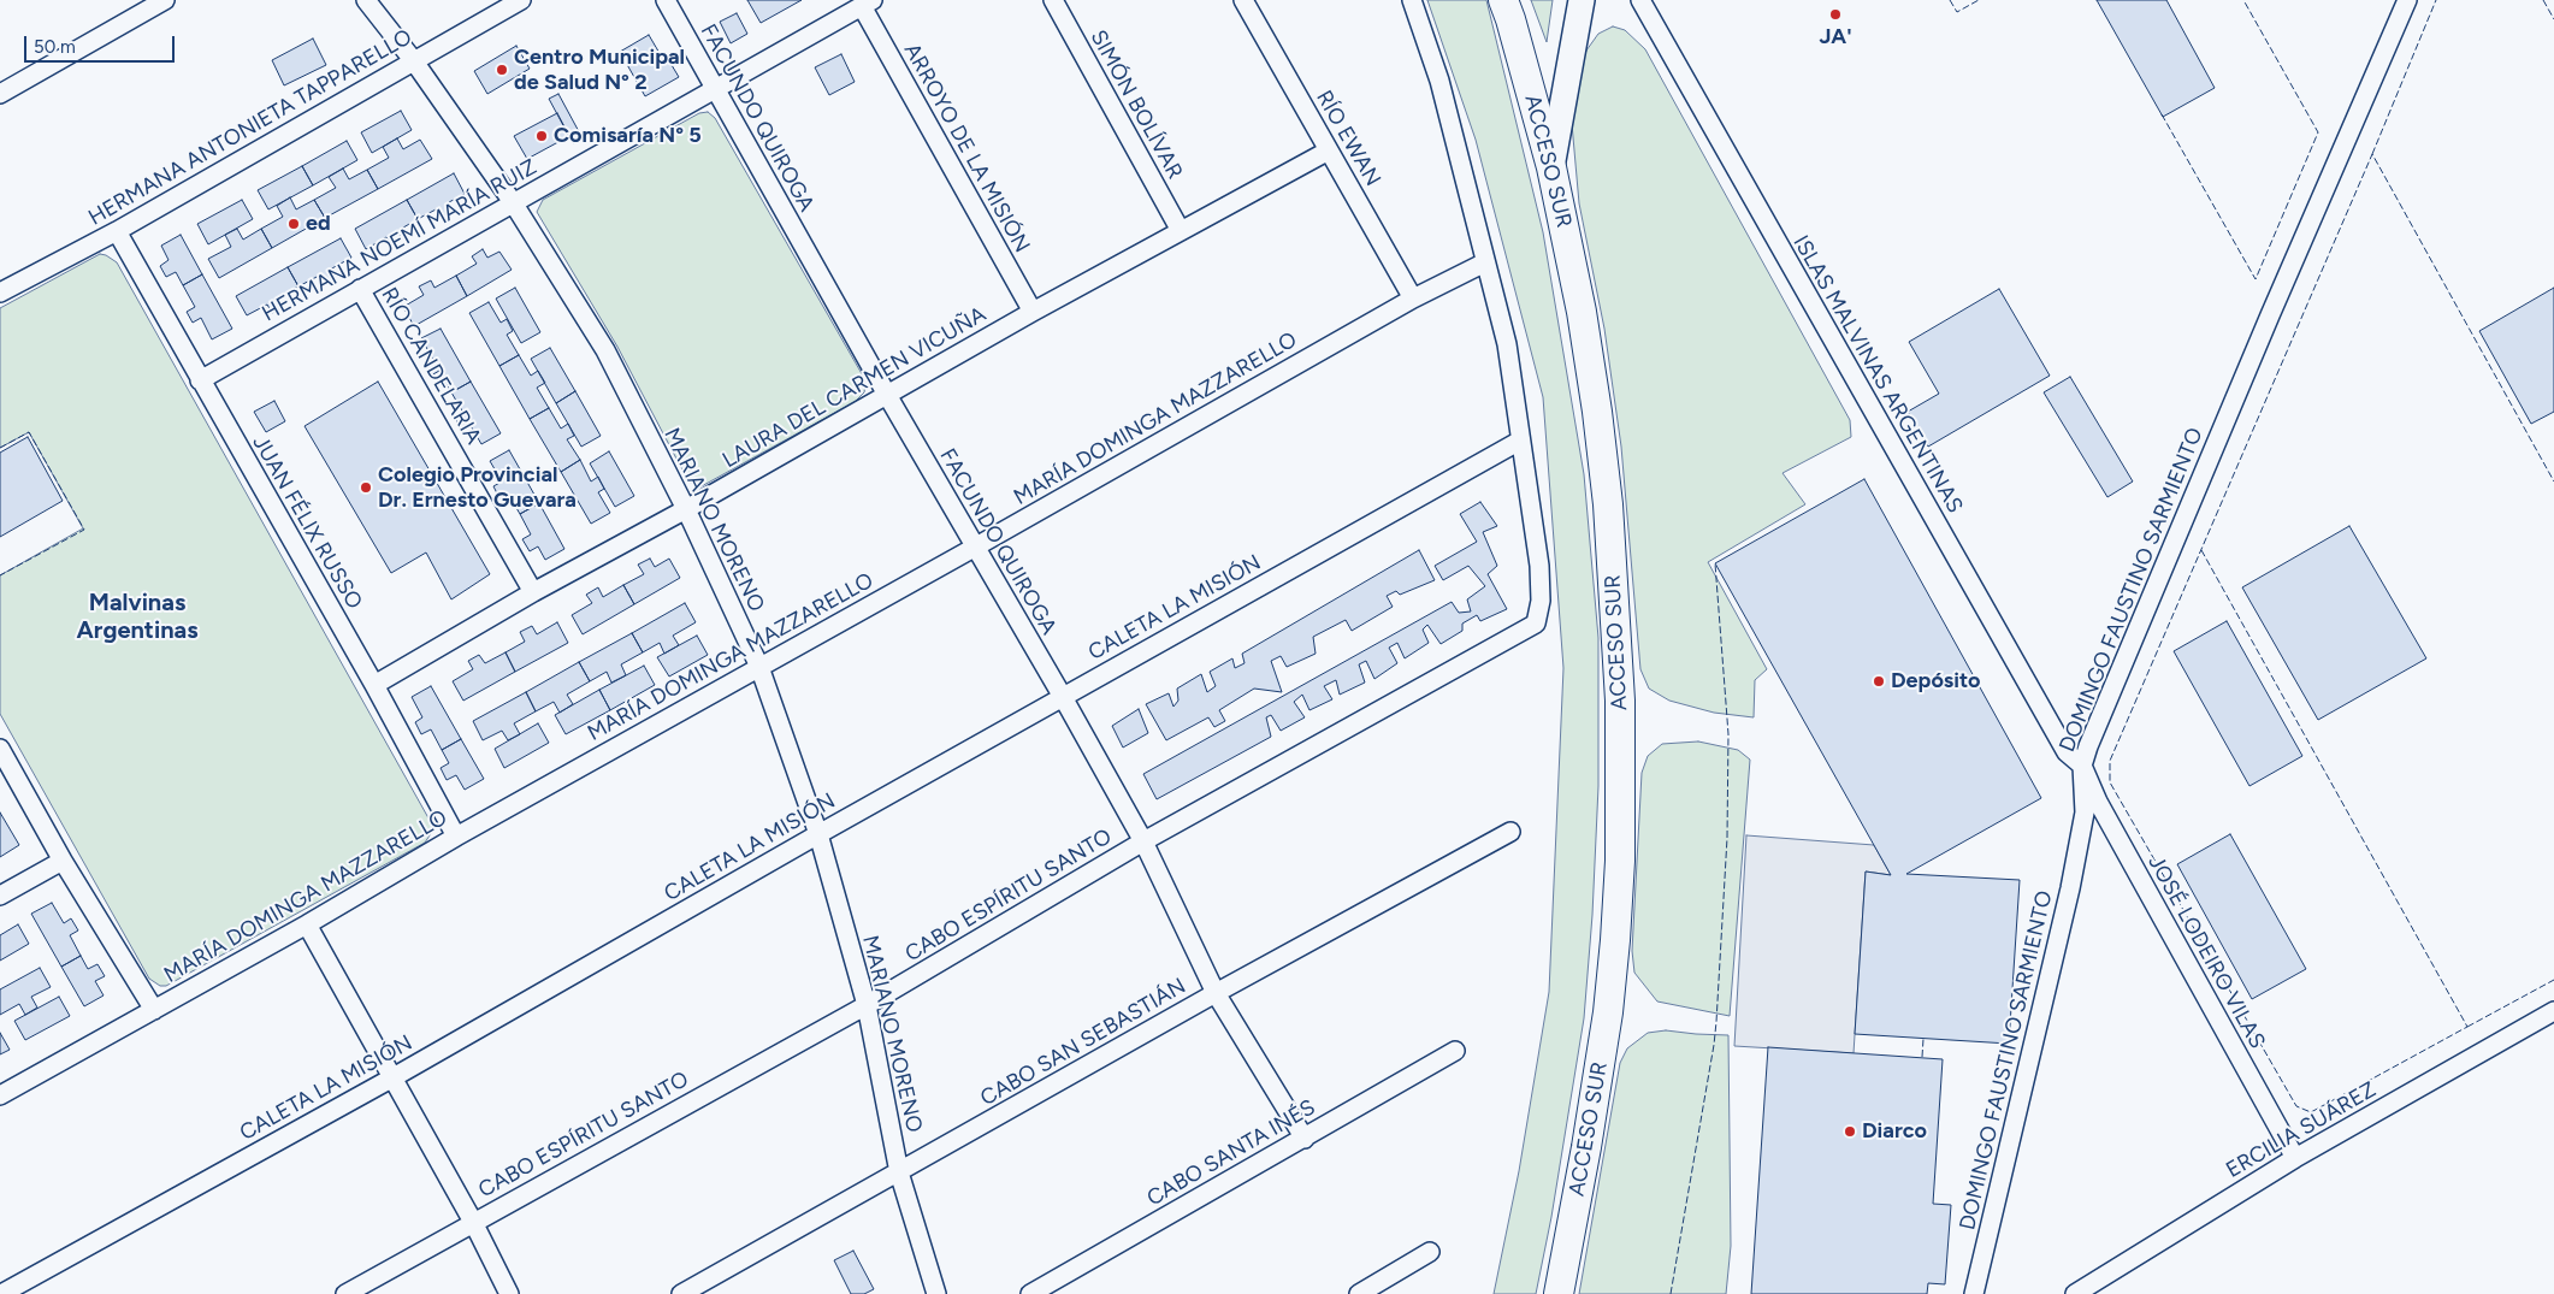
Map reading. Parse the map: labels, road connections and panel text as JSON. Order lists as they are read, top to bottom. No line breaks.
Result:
{"streets":{"main road":["ACCESO SUR"],"street":["SIMÓN BOLÍVAR","FACUNDO QUIROGA","HERMANA ANTONIETA TAPPARELLO","RÍO EWAN","ARROYO DE LA MISIÓN","HERMANA NOEMÍ MARÍA RUIZ","RÍO CANDELARIA","ISLAS MALVINAS ARGENTINAS","LAURA DEL CARMEN VICUÑA","MARÍA DOMINGA MAZZARELLO","MARIANO MORENO","JUAN FÉLIX RUSSO","DOMINGO FAUSTINO SARMIENTO","CALETA LA MISIÓN","CABO ESPÍRITU SANTO","JOSÉ LODEIRO VILAS","CABO SAN SEBASTIÁN","ERCILIA SUÁREZ","CABO SANTA INÉS"]},"crossings":[["SIMÓN BOLÍVAR","LAURA DEL CARMEN VICUÑA"],["FACUNDO QUIROGA","HERMANA NOEMÍ MARÍA RUIZ"],["FACUNDO QUIROGA","LAURA DEL CARMEN VICUÑA"],["FACUNDO QUIROGA","MARÍA DOMINGA MAZZARELLO"],["FACUNDO QUIROGA","CALETA LA MISIÓN"],["FACUNDO QUIROGA","CABO ESPÍRITU SANTO"],["FACUNDO QUIROGA","CABO SAN SEBASTIÁN"],["FACUNDO QUIROGA","CABO SANTA INÉS"],["HERMANA ANTONIETA TAPPARELLO","MARIANO MORENO"],["HERMANA ANTONIETA TAPPARELLO","JUAN FÉLIX RUSSO"],["RÍO EWAN","LAURA DEL CARMEN VICUÑA"],["RÍO EWAN","MARÍA DOMINGA MAZZARELLO"],["ARROYO DE LA MISIÓN","HERMANA NOEMÍ MARÍA RUIZ"],["ARROYO DE LA MISIÓN","LAURA DEL CARMEN VICUÑA"],["HERMANA NOEMÍ MARÍA RUIZ","RÍO CANDELARIA"],["HERMANA NOEMÍ MARÍA RUIZ","MARIANO MORENO"],["HERMANA NOEMÍ MARÍA RUIZ","JUAN FÉLIX RUSSO"],["RÍO CANDELARIA","LAURA DEL CARMEN VICUÑA"],["ISLAS MALVINAS ARGENTINAS","DOMINGO FAUSTINO SARMIENTO"],["ISLAS MALVINAS ARGENTINAS","JOSÉ LODEIRO VILAS"],["LAURA DEL CARMEN VICUÑA","MARIANO MORENO"],["LAURA DEL CARMEN VICUÑA","JUAN FÉLIX RUSSO"],["MARÍA DOMINGA MAZZARELLO","MARIANO MORENO"],["MARÍA DOMINGA MAZZARELLO","JUAN FÉLIX RUSSO"],["MARIANO MORENO","CALETA LA MISIÓN"],["MARIANO MORENO","CABO ESPÍRITU SANTO"],["MARIANO MORENO","CABO SAN SEBASTIÁN"],["DOMINGO FAUSTINO SARMIENTO","JOSÉ LODEIRO VILAS"],["CALETA LA MISIÓN","CABO ESPÍRITU SANTO"],["JOSÉ LODEIRO VILAS","ERCILIA SUÁREZ"]],"districts":["Malvinas Argentinas"],"places":["JA'","Centro Municipal de Salud N° 2","Comisaría N° 5","ed","Colegio Provincial Dr. Ernesto Guevara","Depósito","Diarco"],"scale_bar":"50 m"}
